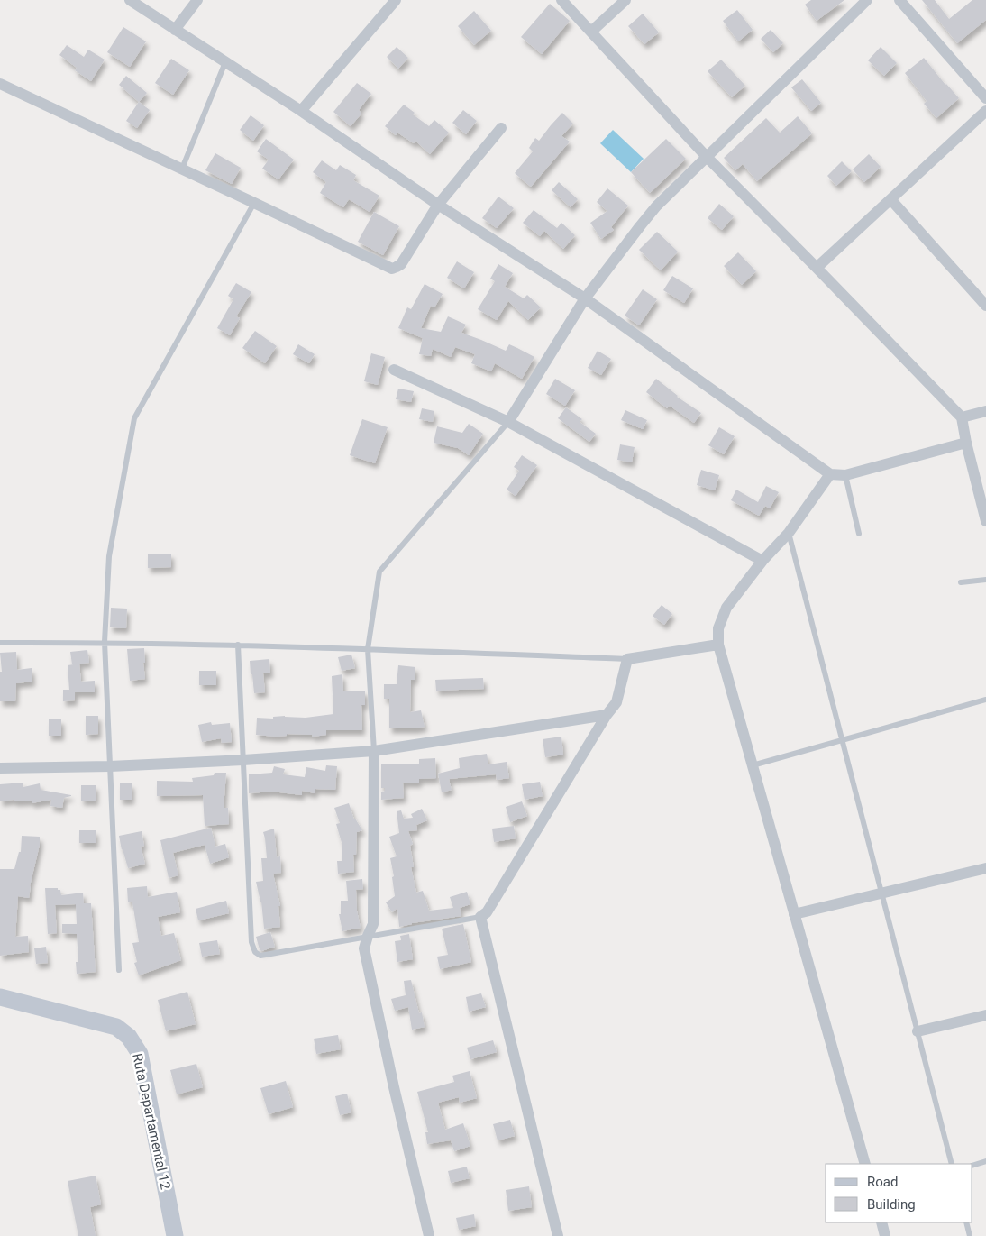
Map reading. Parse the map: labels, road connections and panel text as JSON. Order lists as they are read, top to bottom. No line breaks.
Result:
{"streets":{"main road":["Ruta Departamental 12"]},"legend":["Road","Building"]}
